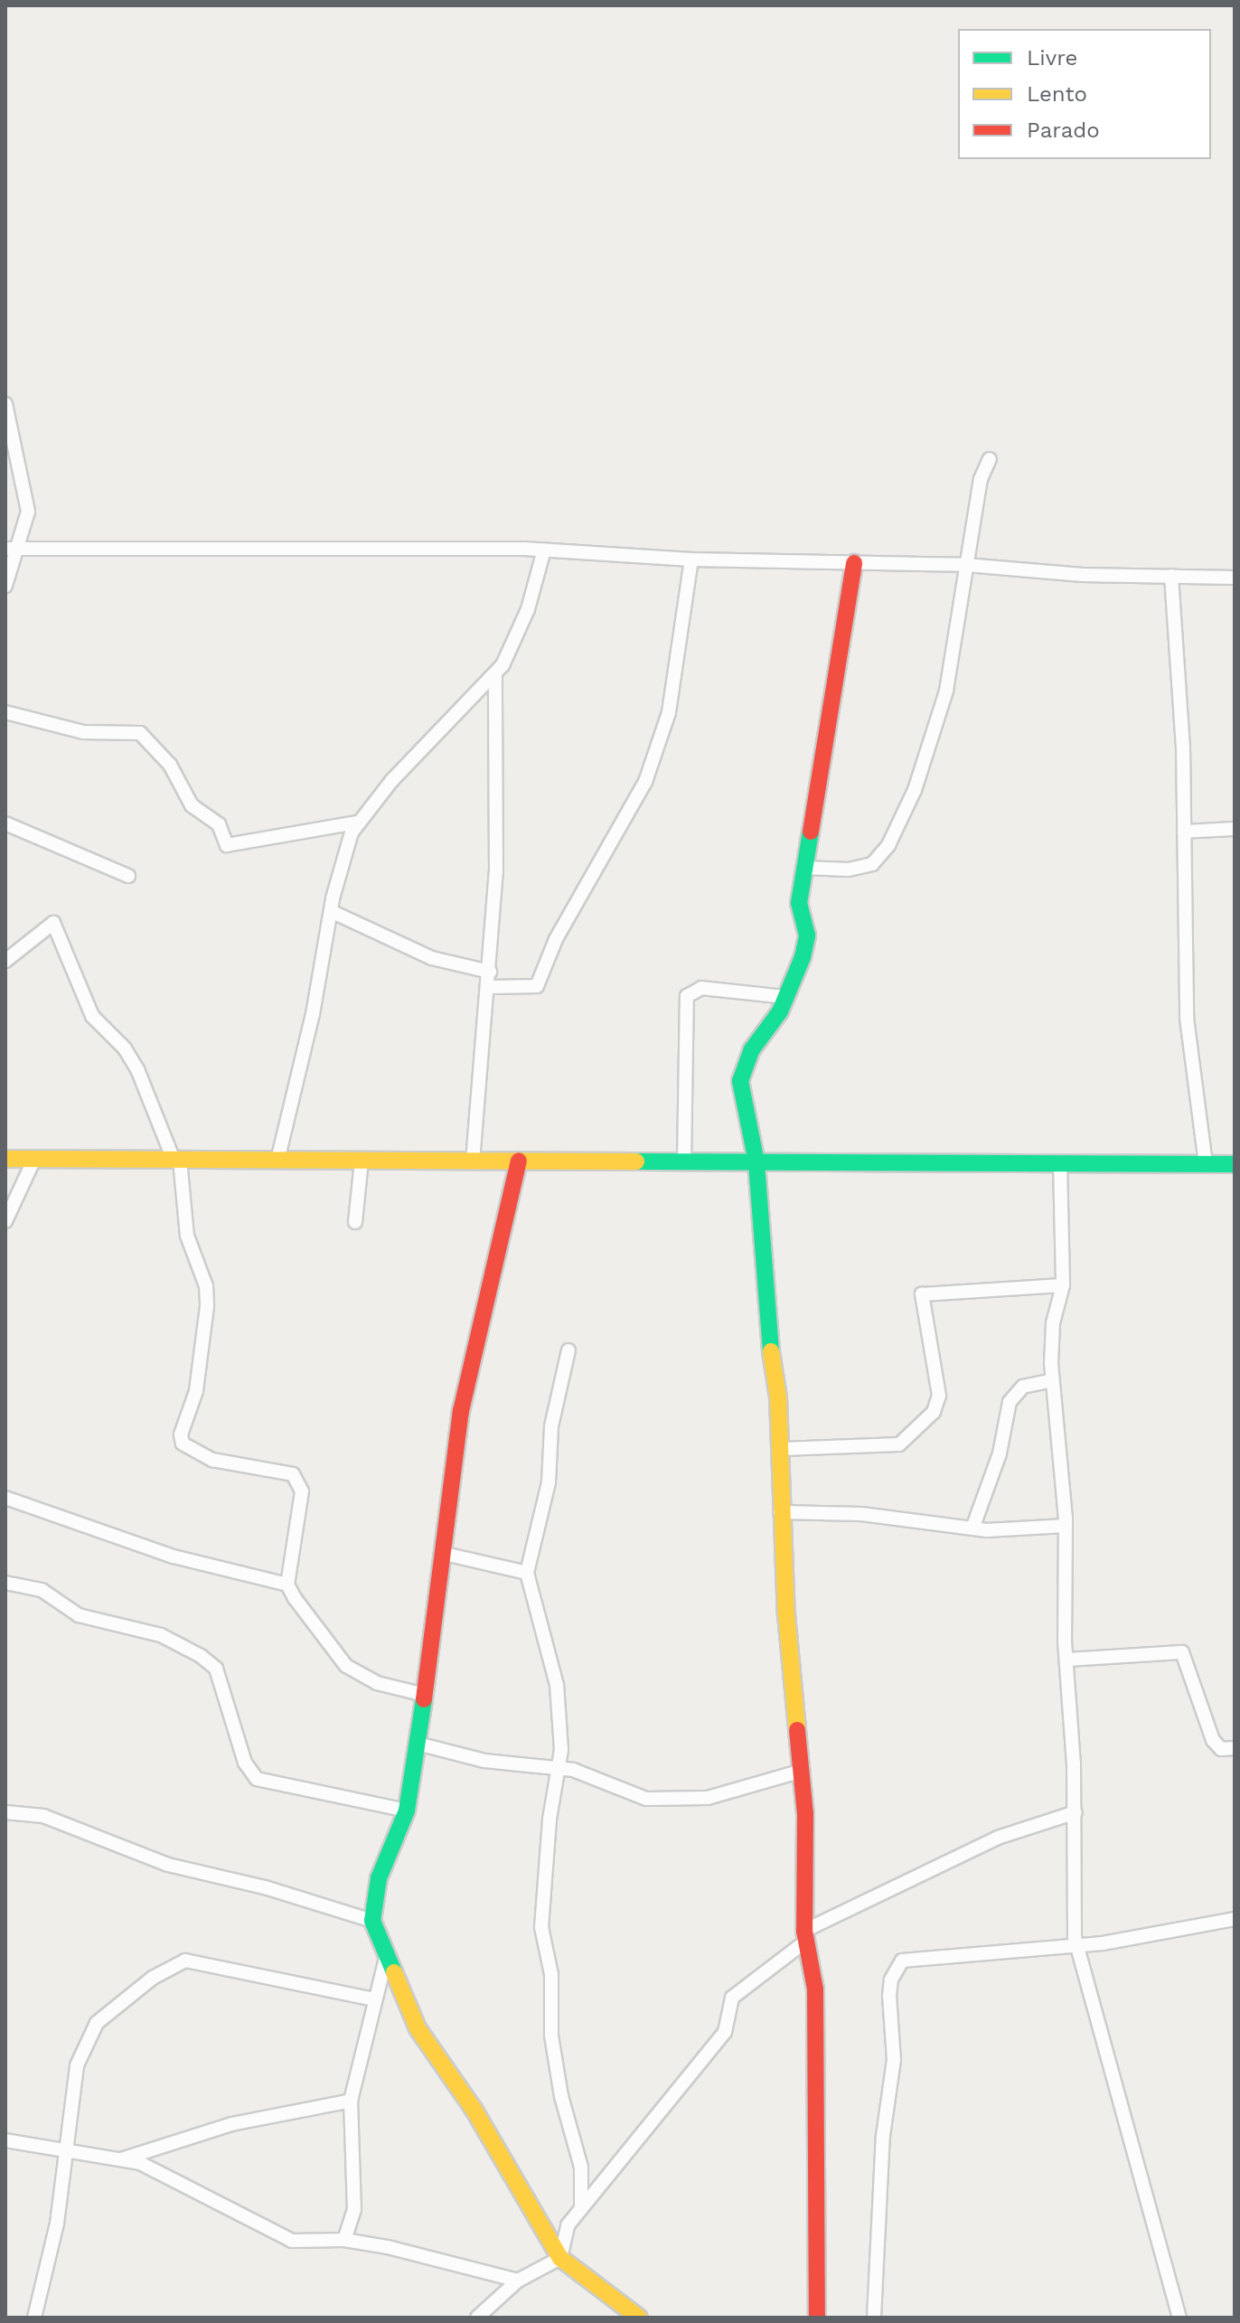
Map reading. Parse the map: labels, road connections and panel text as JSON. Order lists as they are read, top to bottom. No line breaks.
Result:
{"legend":["Livre","Lento","Parado"]}
